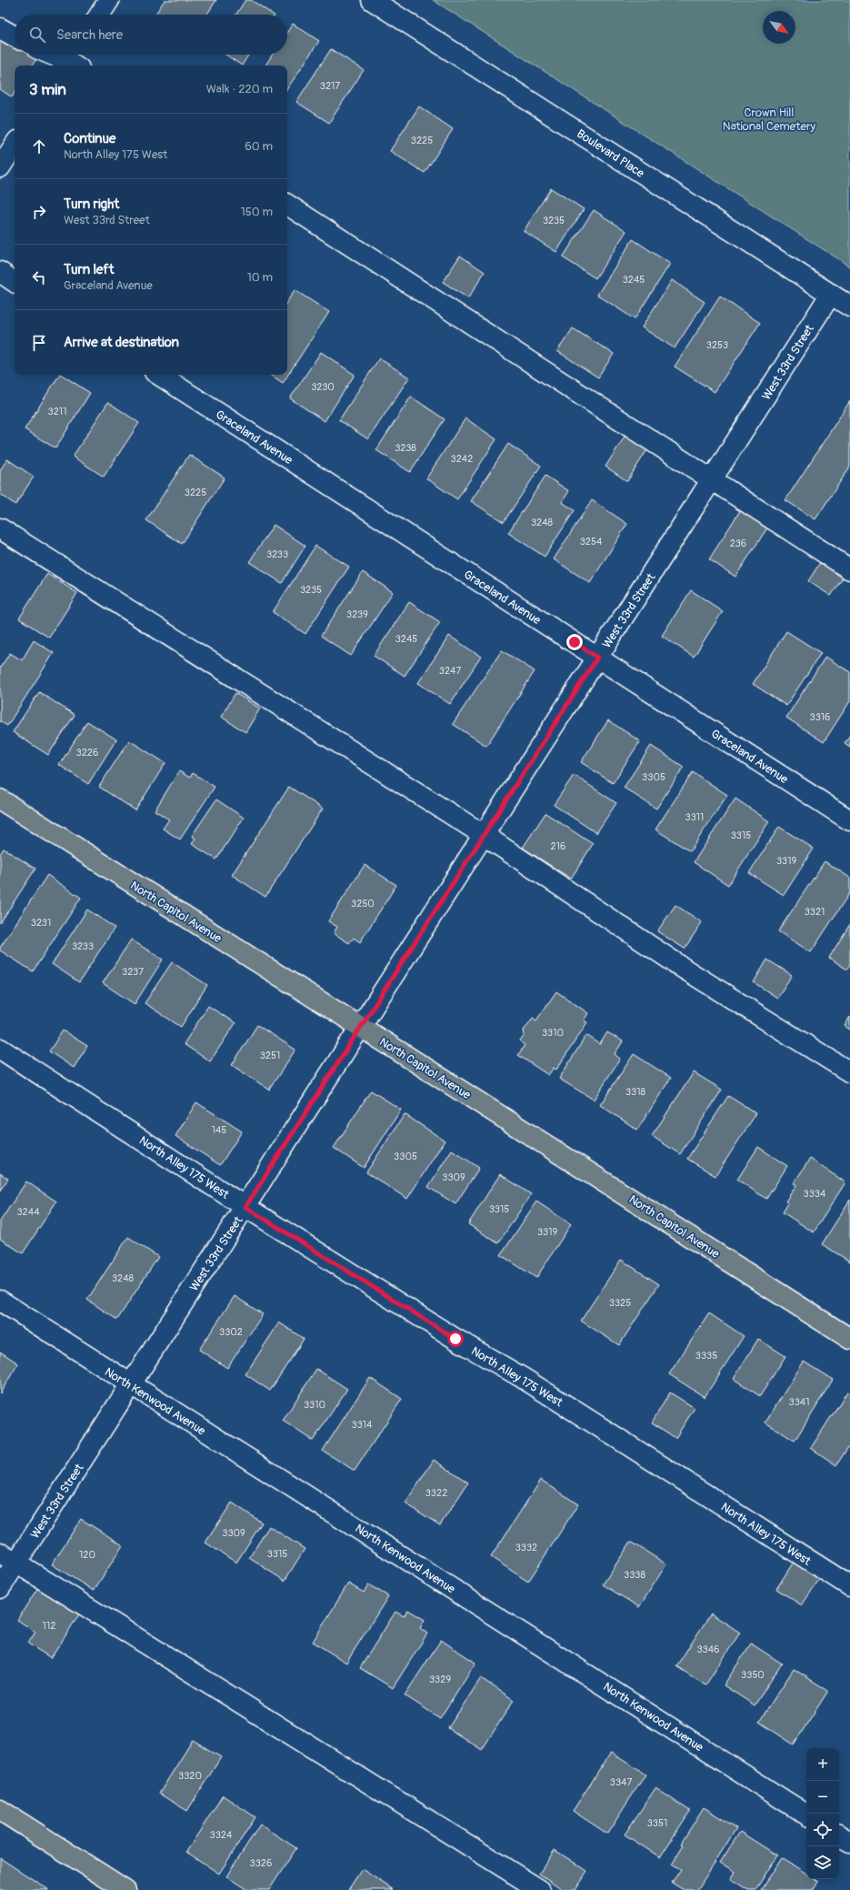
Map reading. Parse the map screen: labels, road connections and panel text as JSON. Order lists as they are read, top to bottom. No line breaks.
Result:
{"streets":{"main road":["North Capitol Avenue"],"street":["Boulevard Place","West 33rd Street","Graceland Avenue","North Alley 175 West","North Kenwood Avenue"]},"crossings":[["Boulevard Place","West 33rd Street"],["West 33rd Street","Graceland Avenue"],["West 33rd Street","North Capitol Avenue"],["West 33rd Street","North Alley 175 West"],["West 33rd Street","North Kenwood Avenue"]],"parks":["Crown Hill National Cemetery"],"house_numbers":["3217","3225","3235","3245","3253","3230","3211","3238","3242","3225","3248","3254","236","3233","3235","3239","3245","3247","3316","3226","3305","3311","3315","216","3319","3250","3321","3231","3233","3237","3310","3251","3318","145","3305","3309","3334","3315","3244","3319","3248","3325","3302","3335","3341","3310","3314","3322","3309","3332","3315","120","3338","112","3346","3350","3329","3320","3347","3351","3324","3326"],"north":"bottom right","page":{"search":"Search here","heading":["3 min","Walk · 220 m"],"list":[["Continue","North Alley 175 West","60 m"],["Turn right","West 33rd Street","150 m"],["Turn left","Graceland Avenue","10 m"],"Arrive at destination"],"map_buttons":["+","−"]}}
